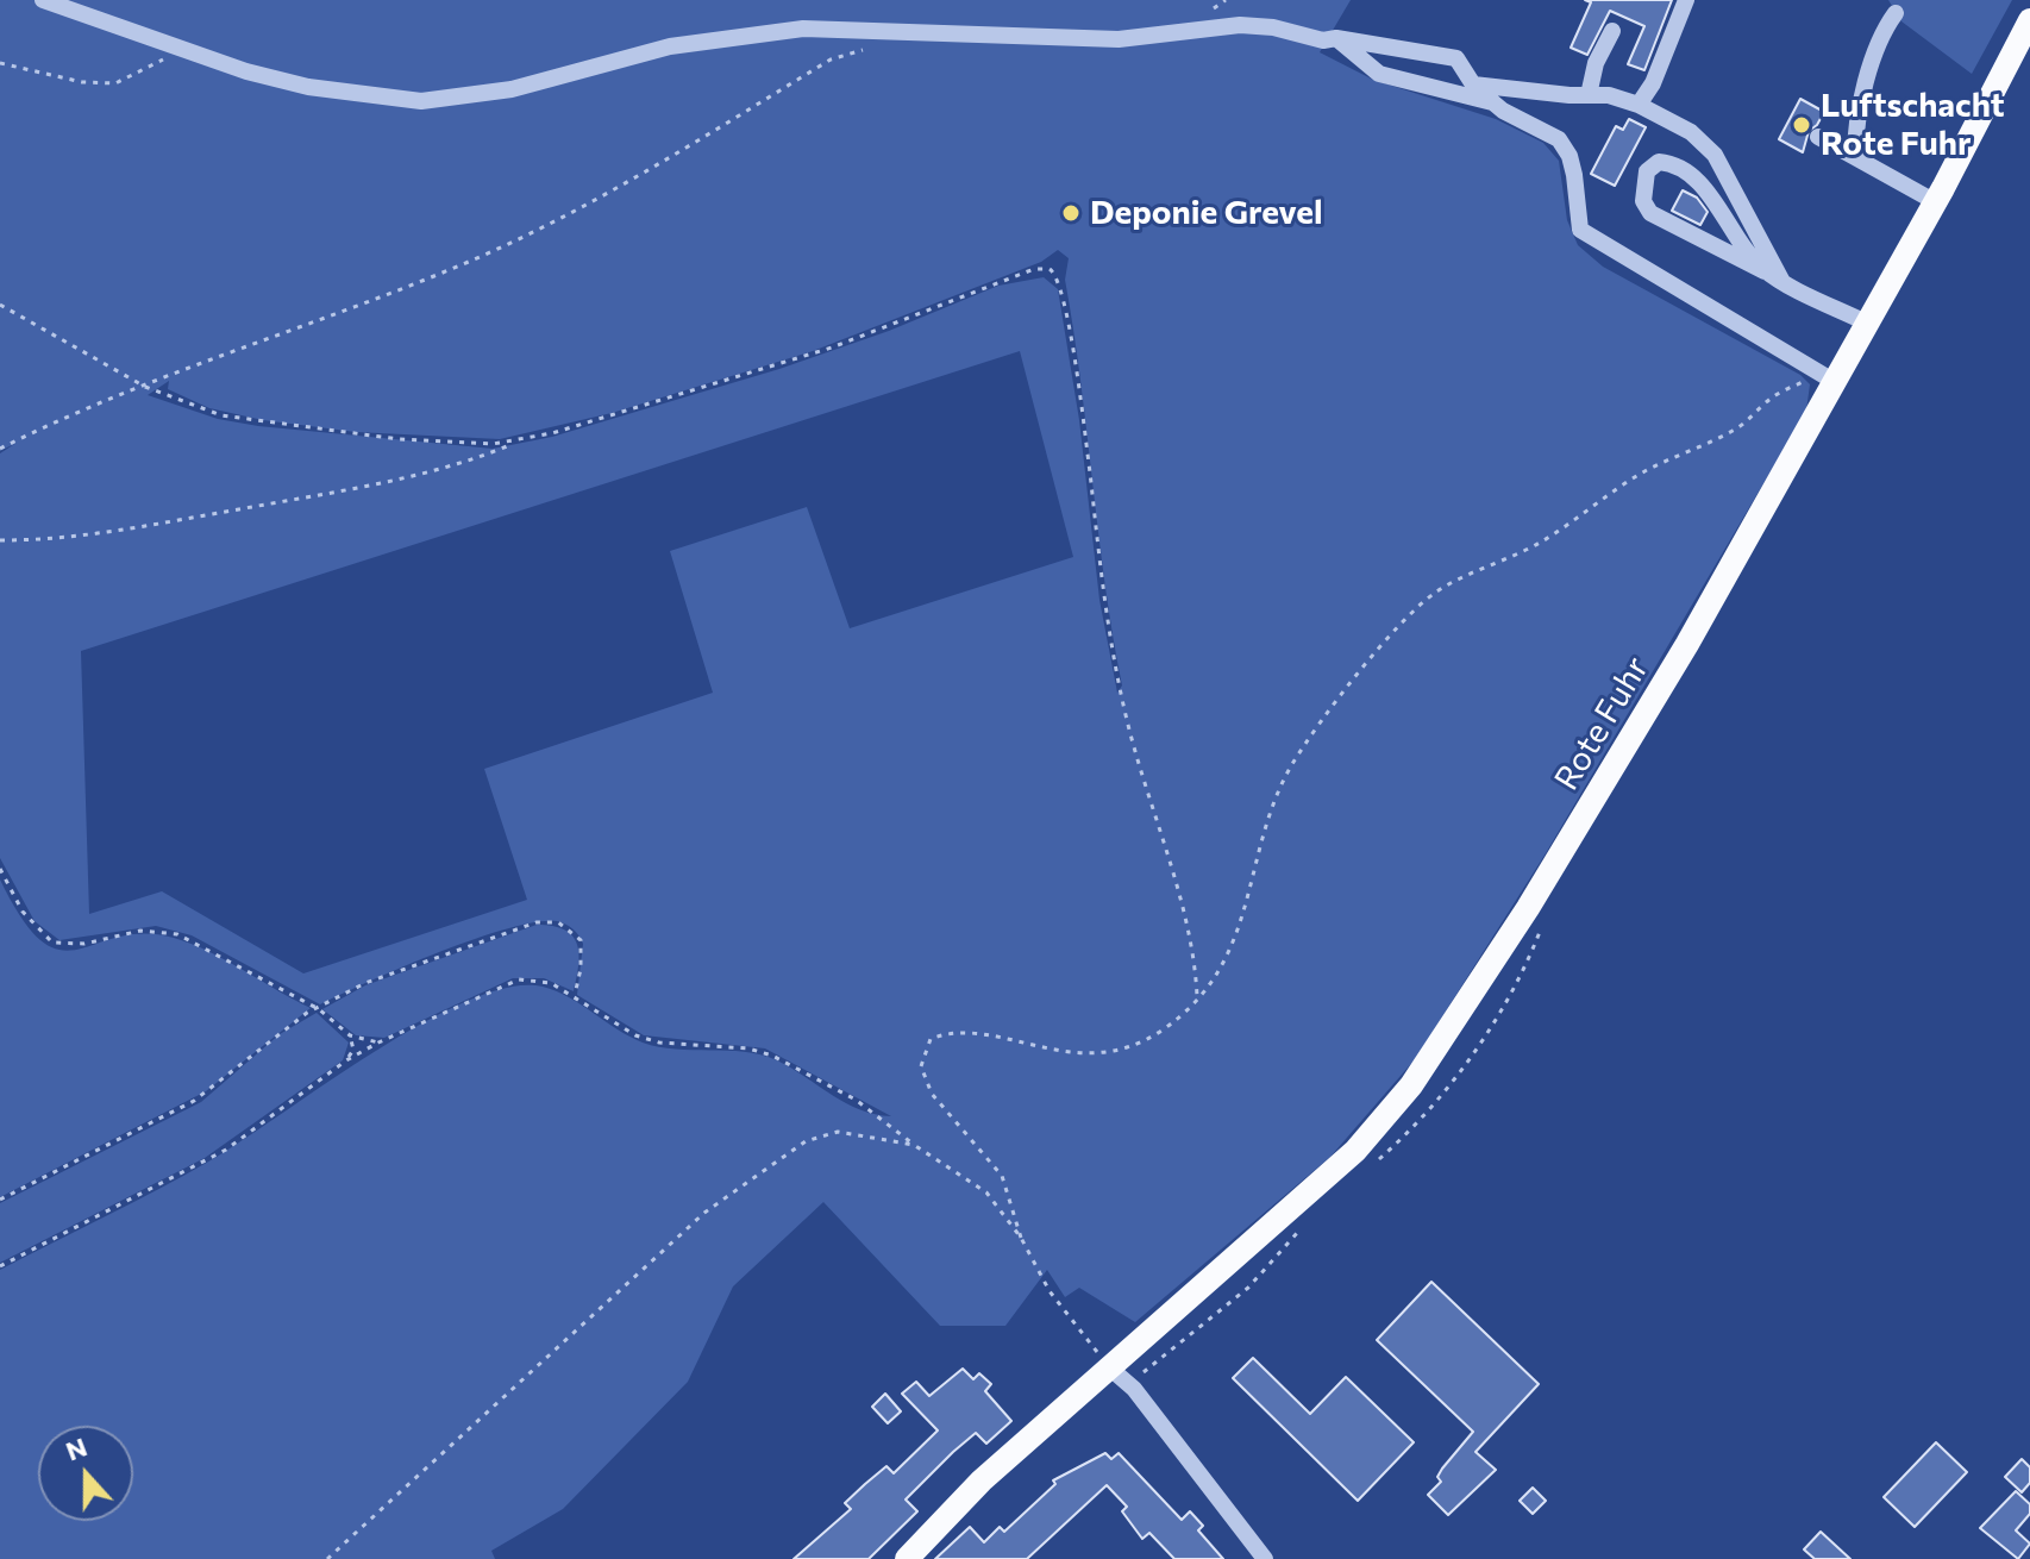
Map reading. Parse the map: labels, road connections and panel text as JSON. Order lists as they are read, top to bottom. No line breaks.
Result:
{"streets":{"main road":["Rote Fuhr"]},"places":["Luftschacht Rote Fuhr","Deponie Grevel"],"north":"top"}
